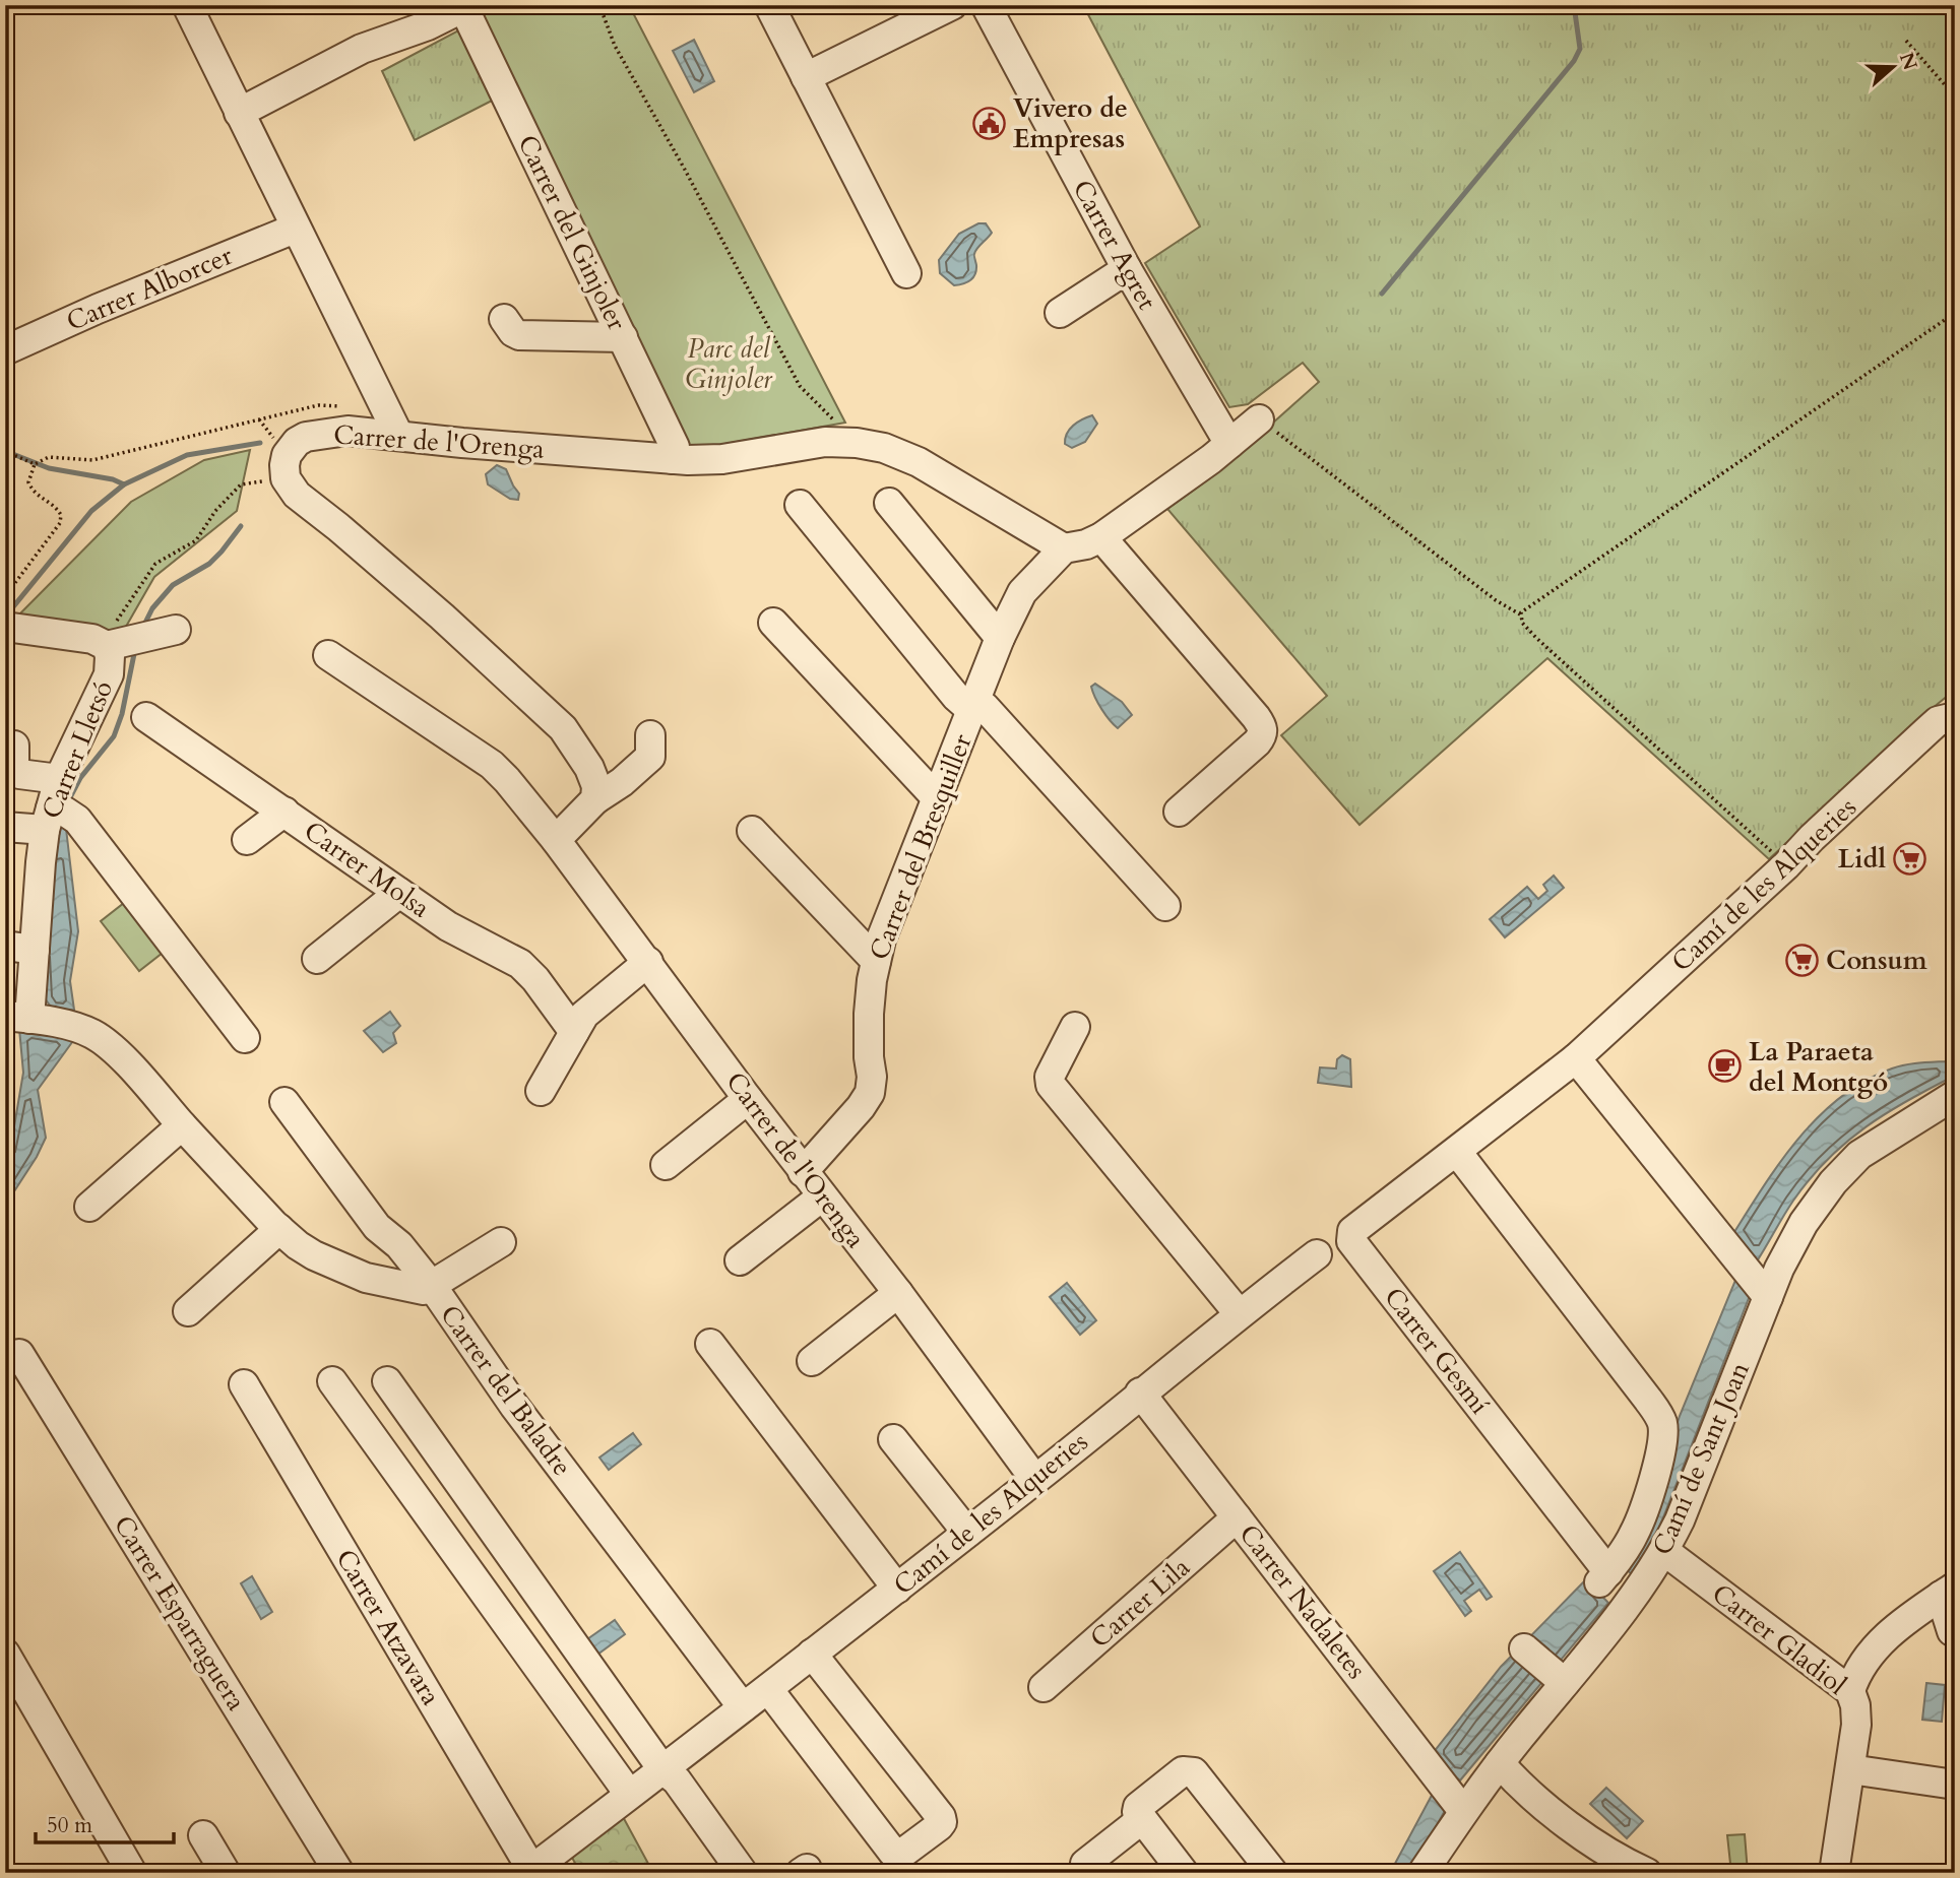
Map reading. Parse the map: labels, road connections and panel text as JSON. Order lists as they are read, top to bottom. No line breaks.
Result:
{"streets":{"street":["Carrer del Ginjoler","Carrer Agret","Carrer Alborcer","Carrer de l'Orenga","Carrer Lletsó","Carrer del Bresquiller","Carrer Molsa","Camí de les Alqueries","Carrer Gesmí","Carrer del Baladre","Camí de Sant Joan","Carrer Nadaletes","Carrer Lila","Carrer Esparraguera","Carrer Atzavara","Carrer Gladiol"]},"crossings":[["Carrer del Ginjoler","Carrer de l'Orenga"],["Carrer de l'Orenga","Carrer del Bresquiller"],["Carrer de l'Orenga","Camí de les Alqueries"],["Carrer Lletsó","Carrer del Baladre"],["Camí de les Alqueries","Carrer Gesmí"],["Camí de les Alqueries","Carrer del Baladre"],["Camí de les Alqueries","Carrer Nadaletes"],["Camí de les Alqueries","Carrer Atzavara"],["Carrer Gesmí","Camí de Sant Joan"],["Camí de Sant Joan","Carrer Nadaletes"],["Camí de Sant Joan","Carrer Gladiol"],["Carrer Nadaletes","Carrer Lila"]],"parks":["Parc del Ginjoler"],"places":{"public building":["Vivero de Empresas"],"supermarket":["Lidl","Consum"],"cafe":["La Paraeta del Montgó"]},"scale_bar":"50 m","north":"right"}
